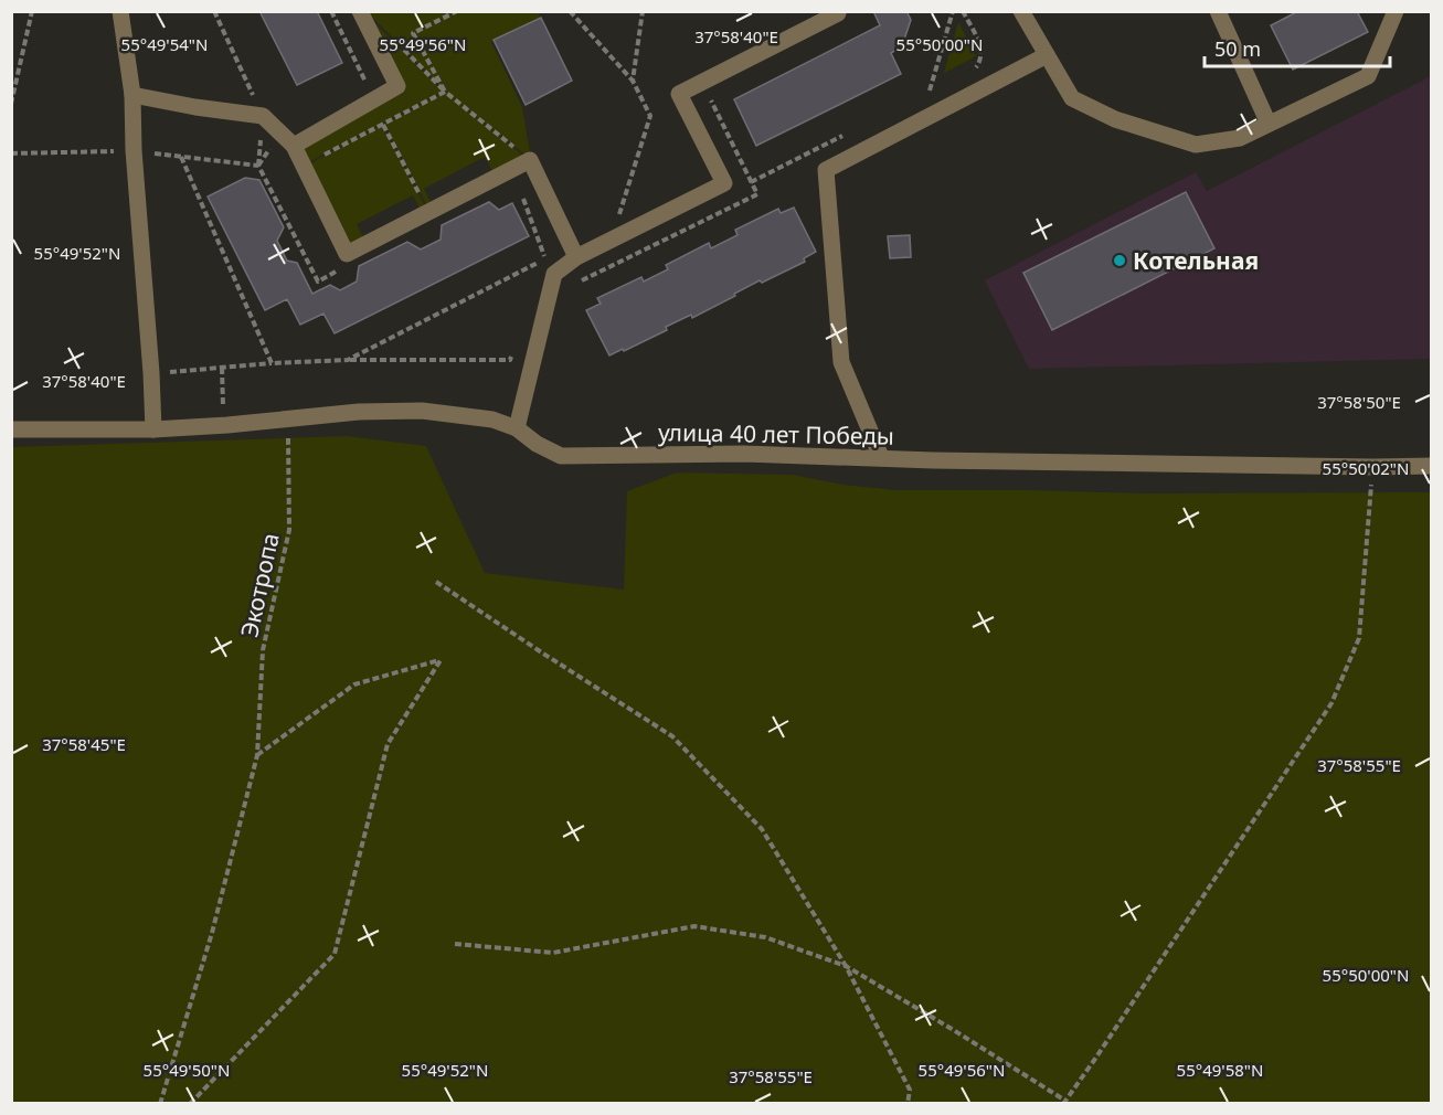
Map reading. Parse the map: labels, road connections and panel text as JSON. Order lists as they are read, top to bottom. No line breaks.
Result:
{"streets":{"street":["улица 40 лет Победы"],"path":["Экотропа"]},"crossings":[["улица 40 лет Победы","Экотропа"]],"places":["Котельная"],"scale_bar":"50 m","coordinates":["37°58'40\"E","55°49'54\"N","55°49'56\"N","55°50'00\"N","55°49'52\"N","37°58'50\"E","55°50'02\"N","37°58'45\"E","37°58'55\"E","55°49'50\"N","55°49'58\"N"]}
